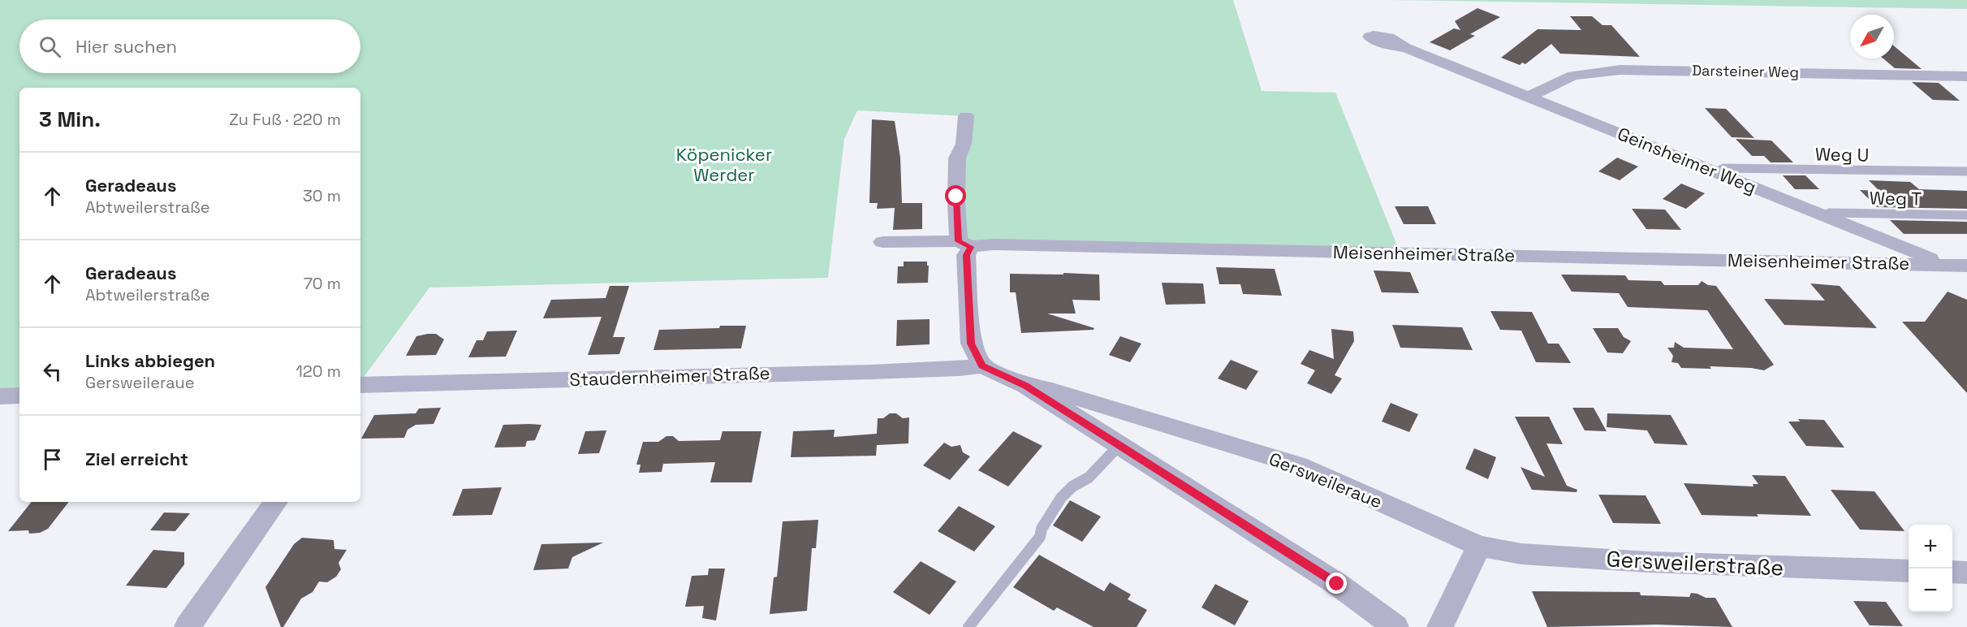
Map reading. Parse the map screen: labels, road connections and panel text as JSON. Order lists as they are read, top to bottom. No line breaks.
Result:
{"streets":{"street":["Darsteiner Weg","Geinsheimer Weg","Meisenheimer Straße","Staudernheimer Straße","Gersweileraue","Gersweilerstraße"],"lane":["Weg U","Weg T"]},"crossings":[["Darsteiner Weg","Geinsheimer Weg"],["Weg U","Geinsheimer Weg"],["Geinsheimer Weg","Weg T"],["Geinsheimer Weg","Meisenheimer Straße"],["Staudernheimer Straße","Gersweileraue"],["Gersweileraue","Gersweilerstraße"]],"parks":["Köpenicker Werder"],"north":"bottom left","page":{"search":"Hier suchen","heading":["3 Min.","Zu Fuß · 220 m"],"list":[["Geradeaus","Abtweilerstraße","30 m"],["Geradeaus","Abtweilerstraße","70 m"],["Links abbiegen","Gersweileraue","120 m"],"Ziel erreicht"],"map_buttons":["+","−"]}}
